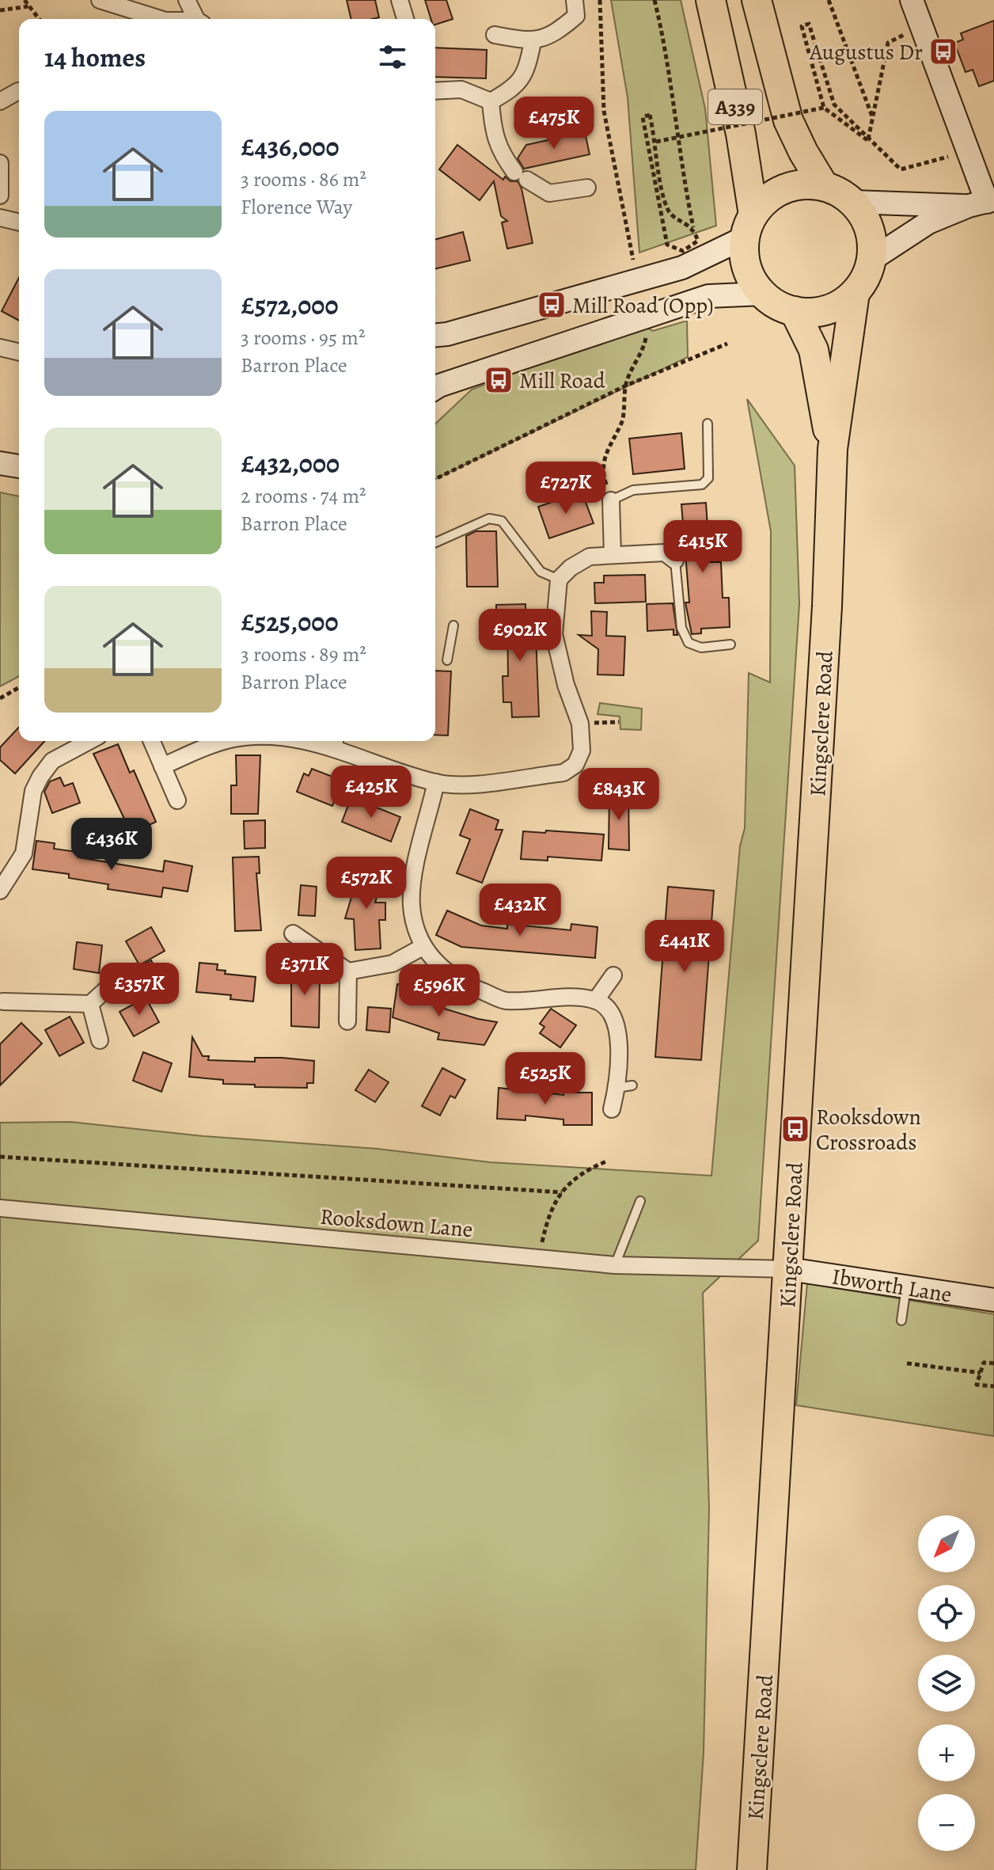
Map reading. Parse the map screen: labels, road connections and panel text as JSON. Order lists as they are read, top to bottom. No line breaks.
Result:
{"streets":{"highway":["A339","Kingsclere Road"],"street":["Rooksdown Lane","Ibworth Lane"]},"crossings":[["A339","Kingsclere Road"],["Kingsclere Road","Rooksdown Lane"],["Kingsclere Road","Ibworth Lane"],["Rooksdown Lane","Ibworth Lane"]],"places":{"bus stop":["Augustus Dr","Mill Road (Opp)","Mill Road","Rooksdown Crossroads"]},"north":"bottom left","page":{"heading":"14 homes","list":[{"name":"£436,000","note":"3 rooms · 86 m² · Florence Way"},{"name":"£572,000","note":"3 rooms · 95 m² · Barron Place"},{"name":"£432,000","note":"2 rooms · 74 m² · Barron Place"},{"name":"£525,000","note":"3 rooms · 89 m² · Barron Place"}],"price":["£475K","£727K","£415K","£902K","£425K","£843K","£436K","£572K","£432K","£441K","£371K","£357K","£596K","£525K"],"map_buttons":["+","−"]}}
